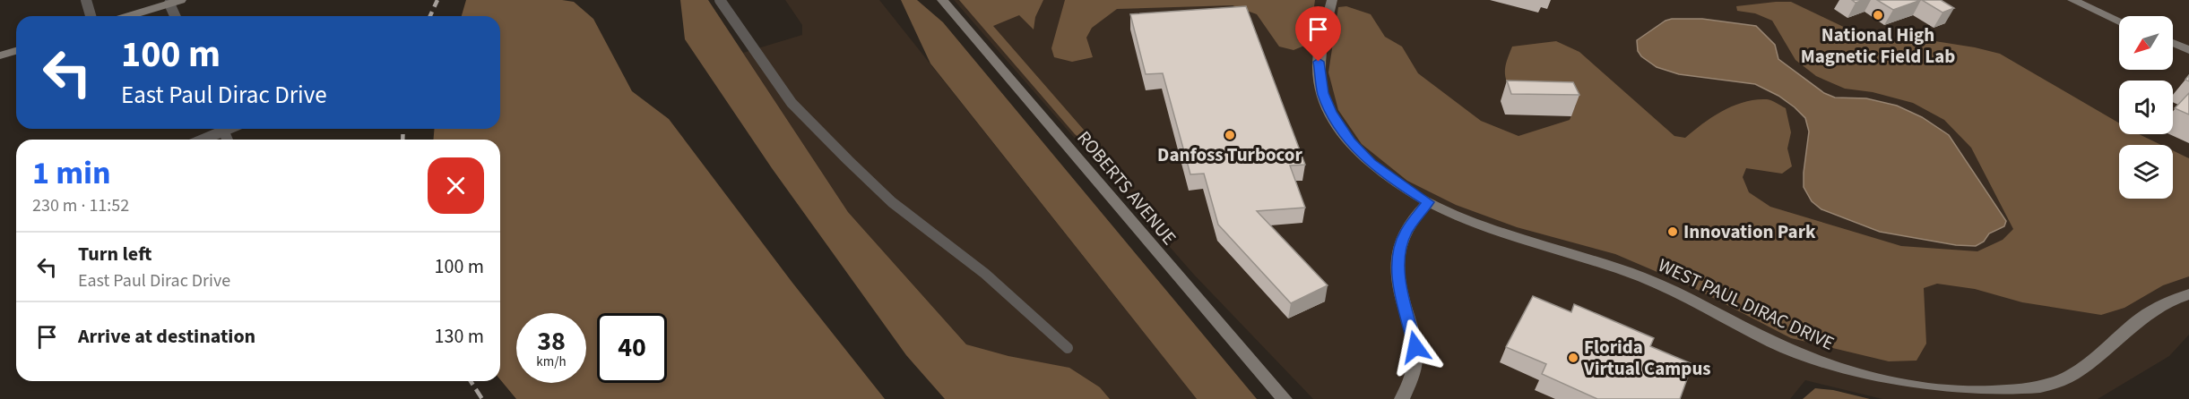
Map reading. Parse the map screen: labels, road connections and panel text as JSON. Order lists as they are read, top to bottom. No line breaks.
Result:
{"streets":{"street":["ROBERTS AVENUE","WEST PAUL DIRAC DRIVE"]},"places":["National High Magnetic Field Lab","Danfoss Turbocor","Innovation Park","Florida Virtual Campus"],"north":"bottom left","page":{"turn":["100 m","East Paul Dirac Drive"],"heading":["1 min","230 m · 11:52"],"list":[{"name":"Turn left","note":"East Paul Dirac Drive","value":"100 m"},{"name":"Arrive at destination","value":"130 m"}],"speed":"38 km/h","limit":"40"}}
